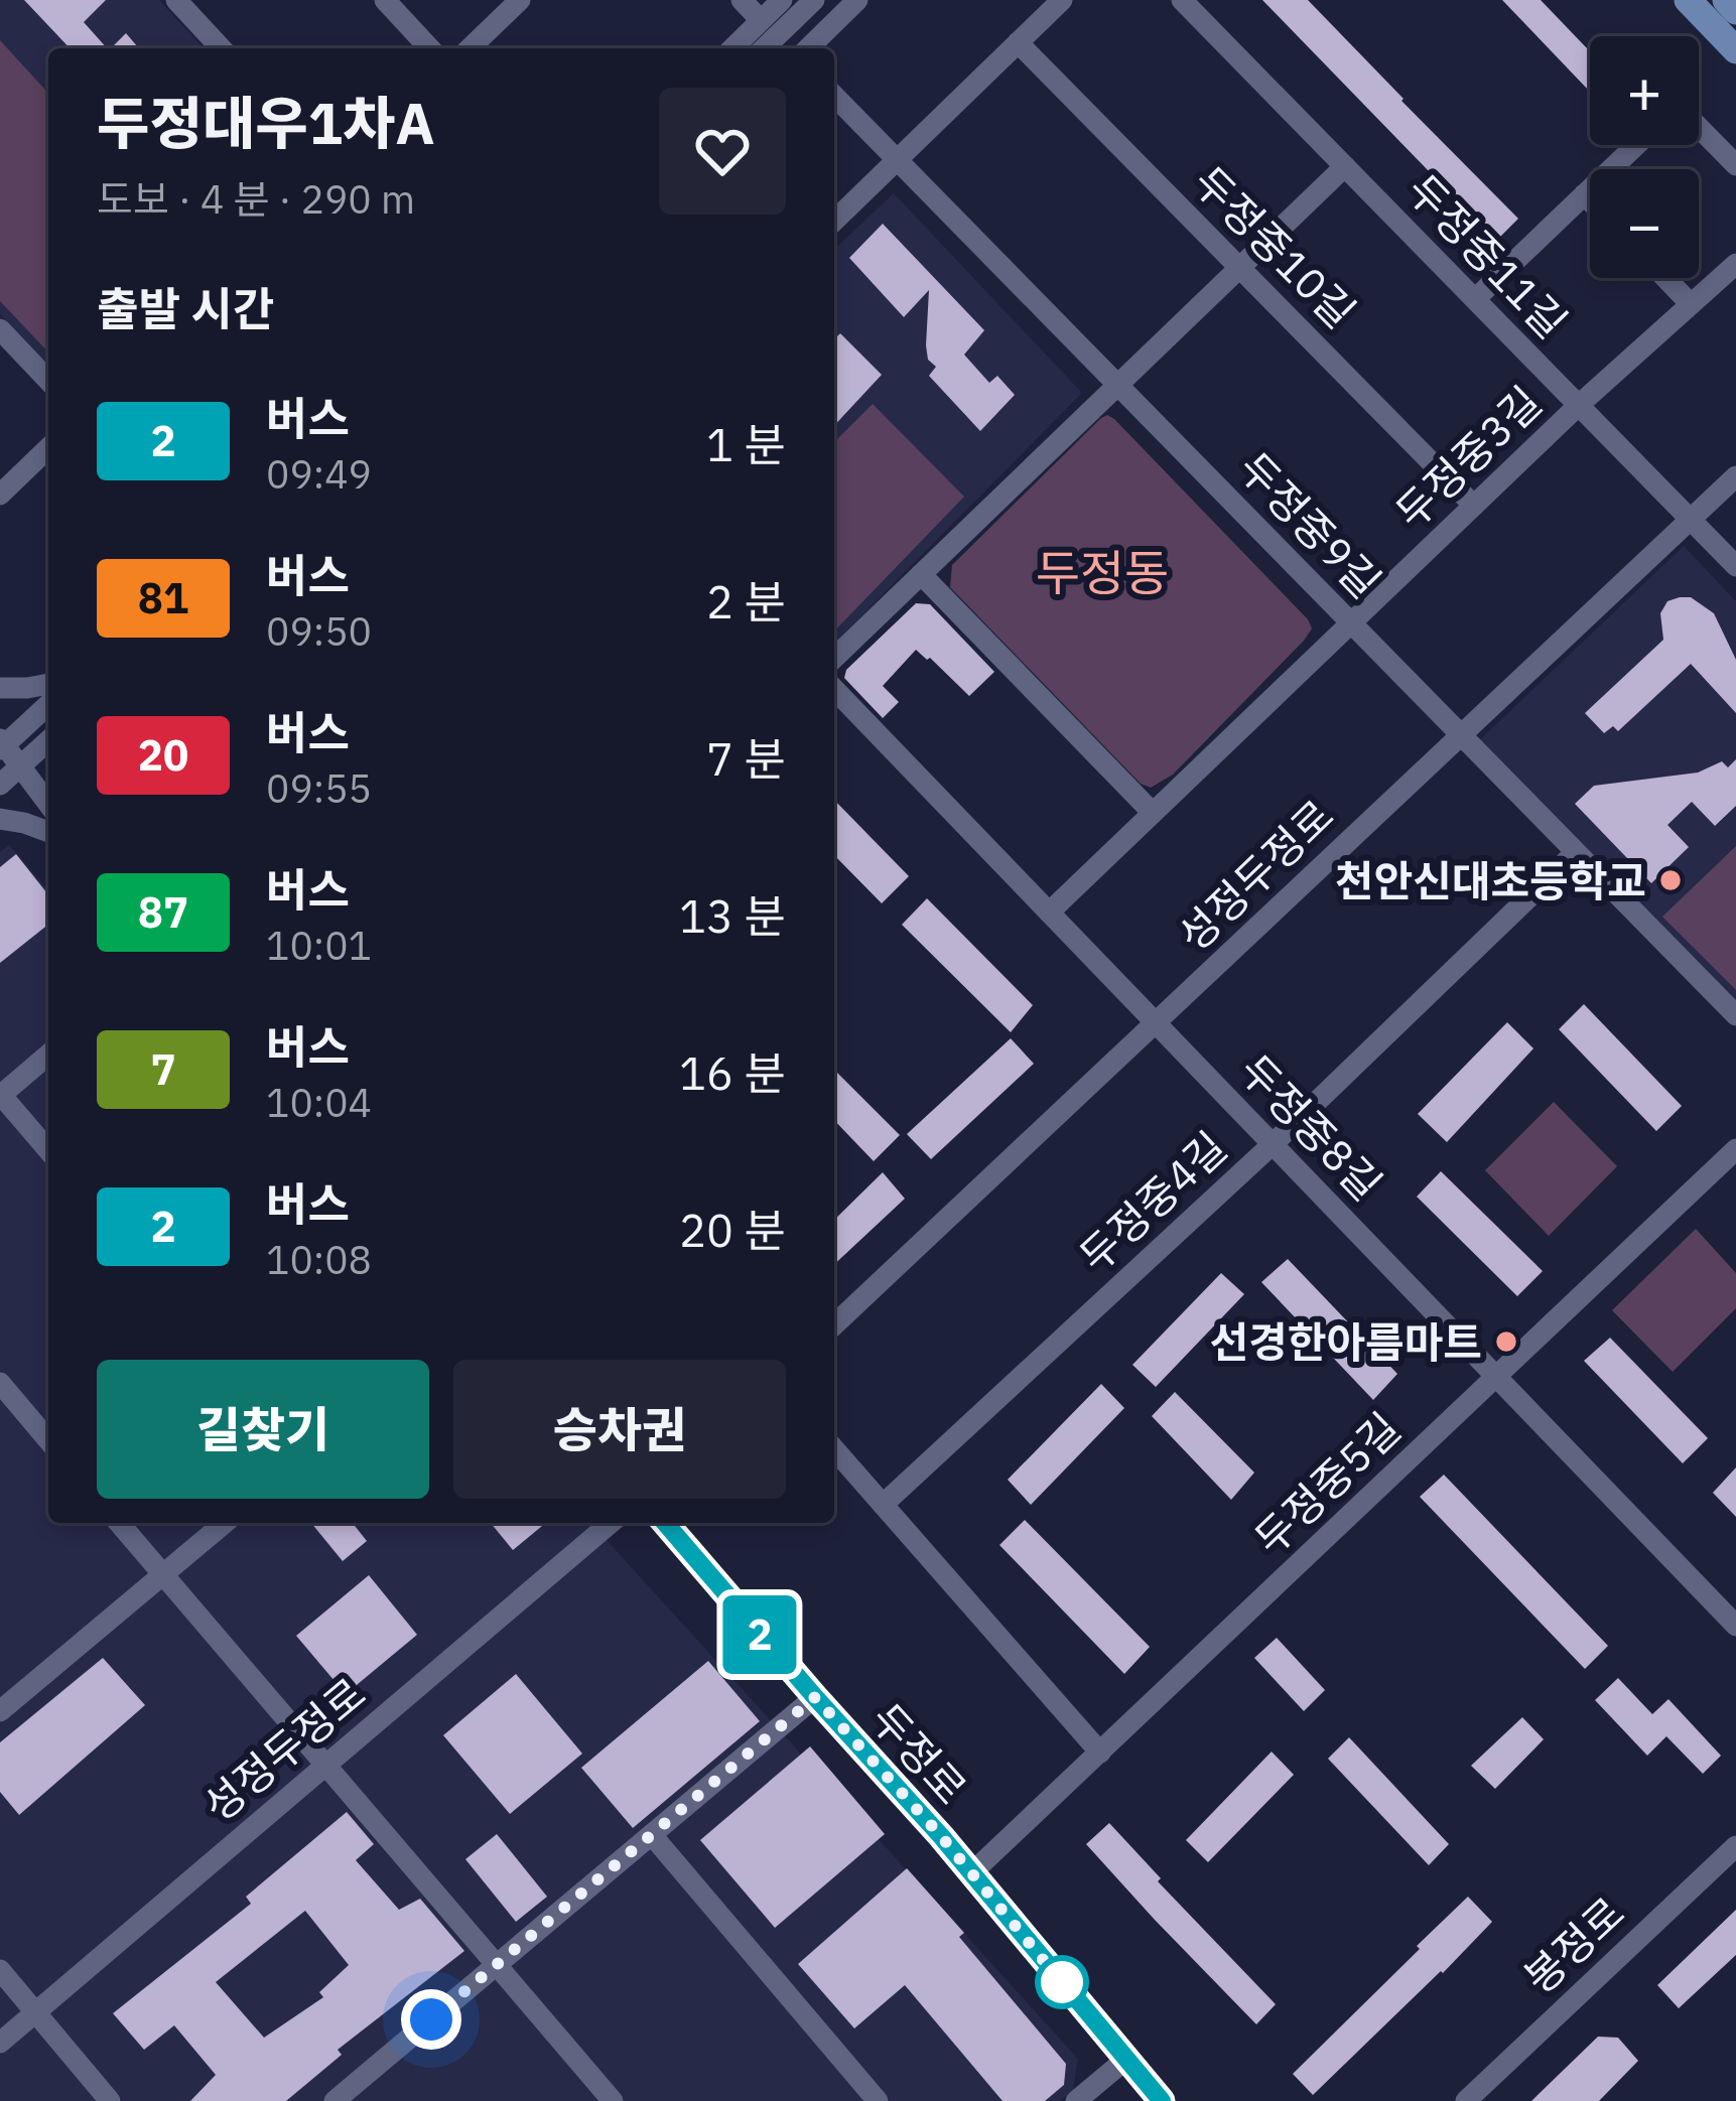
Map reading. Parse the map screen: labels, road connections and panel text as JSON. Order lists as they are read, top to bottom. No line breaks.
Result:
{"streets":{"street":["두정중10길","두정중11길","두정중3길","두정중9길","성정두정로","두정중8길","두정중4길","두정중5길","두정로","봉정로"]},"crossings":[["두정중10길","두정중3길"],["두정중11길","두정중3길"],["두정중11길","성정두정로"],["두정중3길","두정중9길"],["두정중3길","두정중8길"],["두정중9길","성정두정로"],["두정중9길","두정중4길"],["성정두정로","두정중8길"],["두정중8길","두정중4길"],["두정중8길","두정중5길"],["두정중5길","두정로"]],"districts":["두정동"],"places":["천안신대초등학교","선경한아름마트"],"lines":["bus line 2"],"page":{"on_map":"2","map_buttons":["+","−"],"heading":[["두정대우1차A","도보 · 4 분 · 290 m"],"출발 시간"],"list":[{"mark":"2","name":"버스","note":"09:49","value":"1 분"},{"mark":"81","name":"버스","note":"09:50","value":"2 분"},{"mark":"20","name":"버스","note":"09:55","value":"7 분"},{"mark":"87","name":"버스","note":"10:01","value":"13 분"},{"mark":"7","name":"버스","note":"10:04","value":"16 분"},{"mark":"2","name":"버스","note":"10:08","value":"20 분"}],"buttons":["길찾기","승차권"]}}
